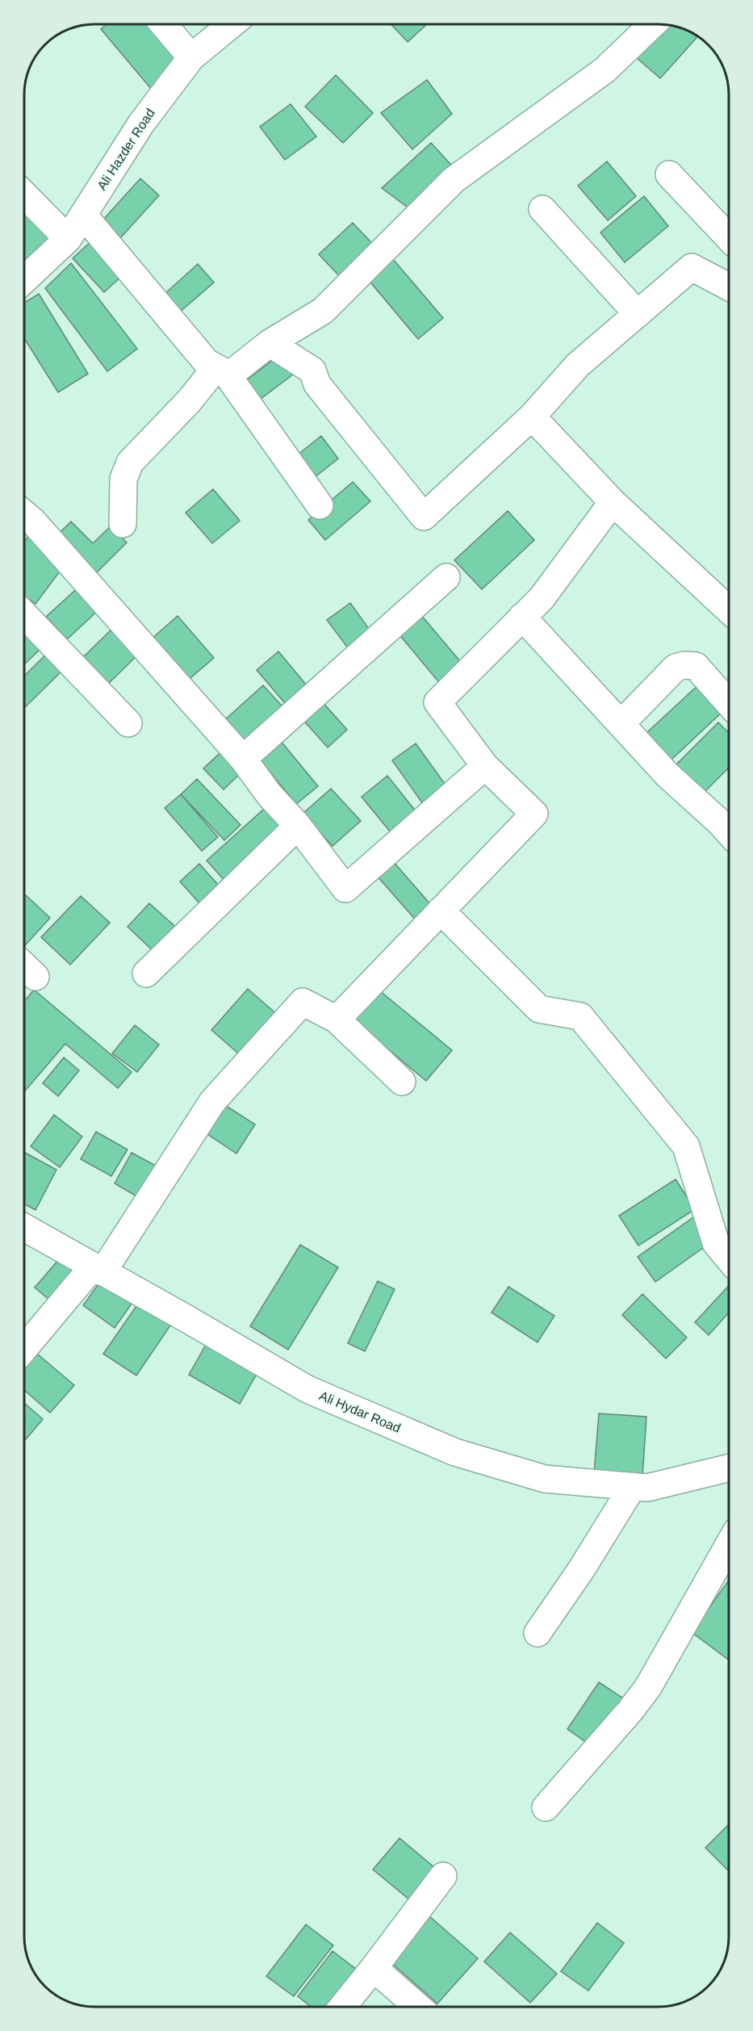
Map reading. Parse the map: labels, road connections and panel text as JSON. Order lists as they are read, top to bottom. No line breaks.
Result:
{"streets":{"street":["Ali Hazder Road","Ali Hydar Road"]}}
